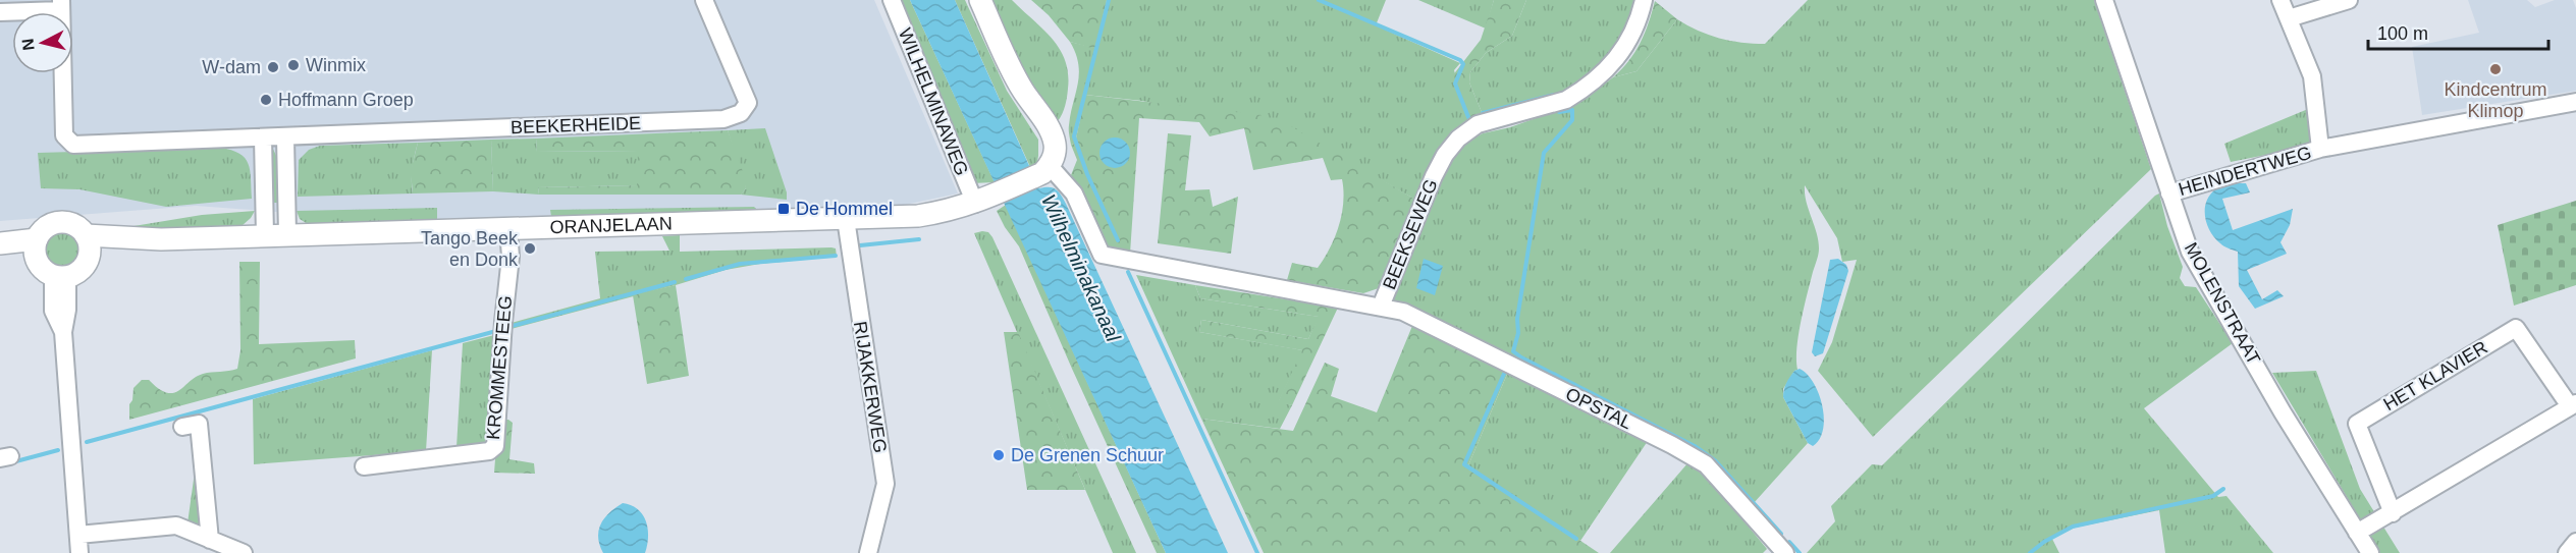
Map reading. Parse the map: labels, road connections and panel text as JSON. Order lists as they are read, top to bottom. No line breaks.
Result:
{"streets":{"main road":["ORANJELAAN"],"street":["WILHELMINAWEG","BEEKERHEIDE","HEINDERTWEG","BEEKSEWEG","MOLENSTRAAT","KROMMESTEEG","HET KLAVIER","RIJAKKERWEG","OPSTAL"]},"crossings":[["WILHELMINAWEG","ORANJELAAN"],["HEINDERTWEG","MOLENSTRAAT"],["ORANJELAAN","BEEKSEWEG"],["ORANJELAAN","KROMMESTEEG"],["ORANJELAAN","RIJAKKERWEG"],["BEEKSEWEG","OPSTAL"],["MOLENSTRAAT","HET KLAVIER"]],"water":["Wilhelminakanaal"],"places":{"other":["Winmix","W-dam","Kindcentrum Klimop","Hoffmann Groep","Tango Beek en Donk","De Grenen Schuur"],"transit":["De Hommel"]},"scale_bar":"100 m","north":"left"}
